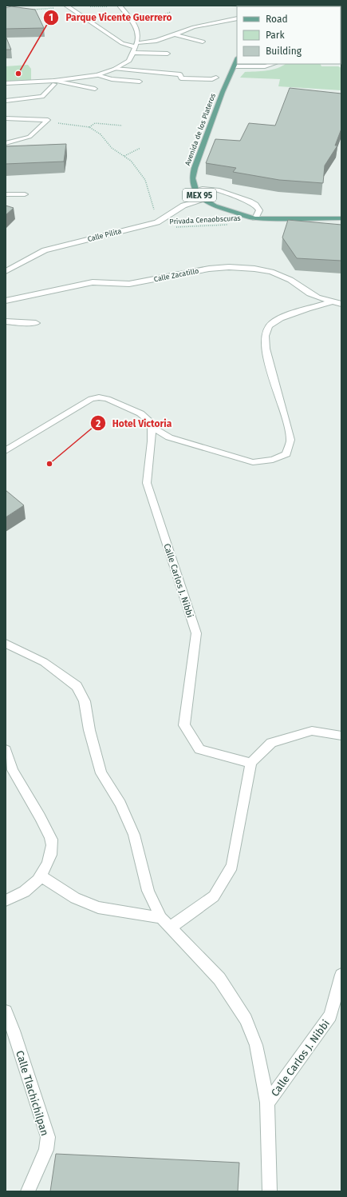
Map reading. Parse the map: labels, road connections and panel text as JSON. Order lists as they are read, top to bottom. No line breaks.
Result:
{"streets":{"main road":["Avenida de los Plateros","MEX 95"],"street":["Calle Pilita","Calle Zacatillo","Calle Carlos J. Nibbi","Calle Tlachichilpan"],"path":["Privada Cenaobscuras"]},"crossings":[["Avenida de los Plateros","Privada Cenaobscuras"],["Avenida de los Plateros","Calle Pilita"],["Privada Cenaobscuras","Calle Pilita"]],"places":["Parque Vicente Guerrero","Hotel Victoria"],"legend":["Road","Park","Building"]}
